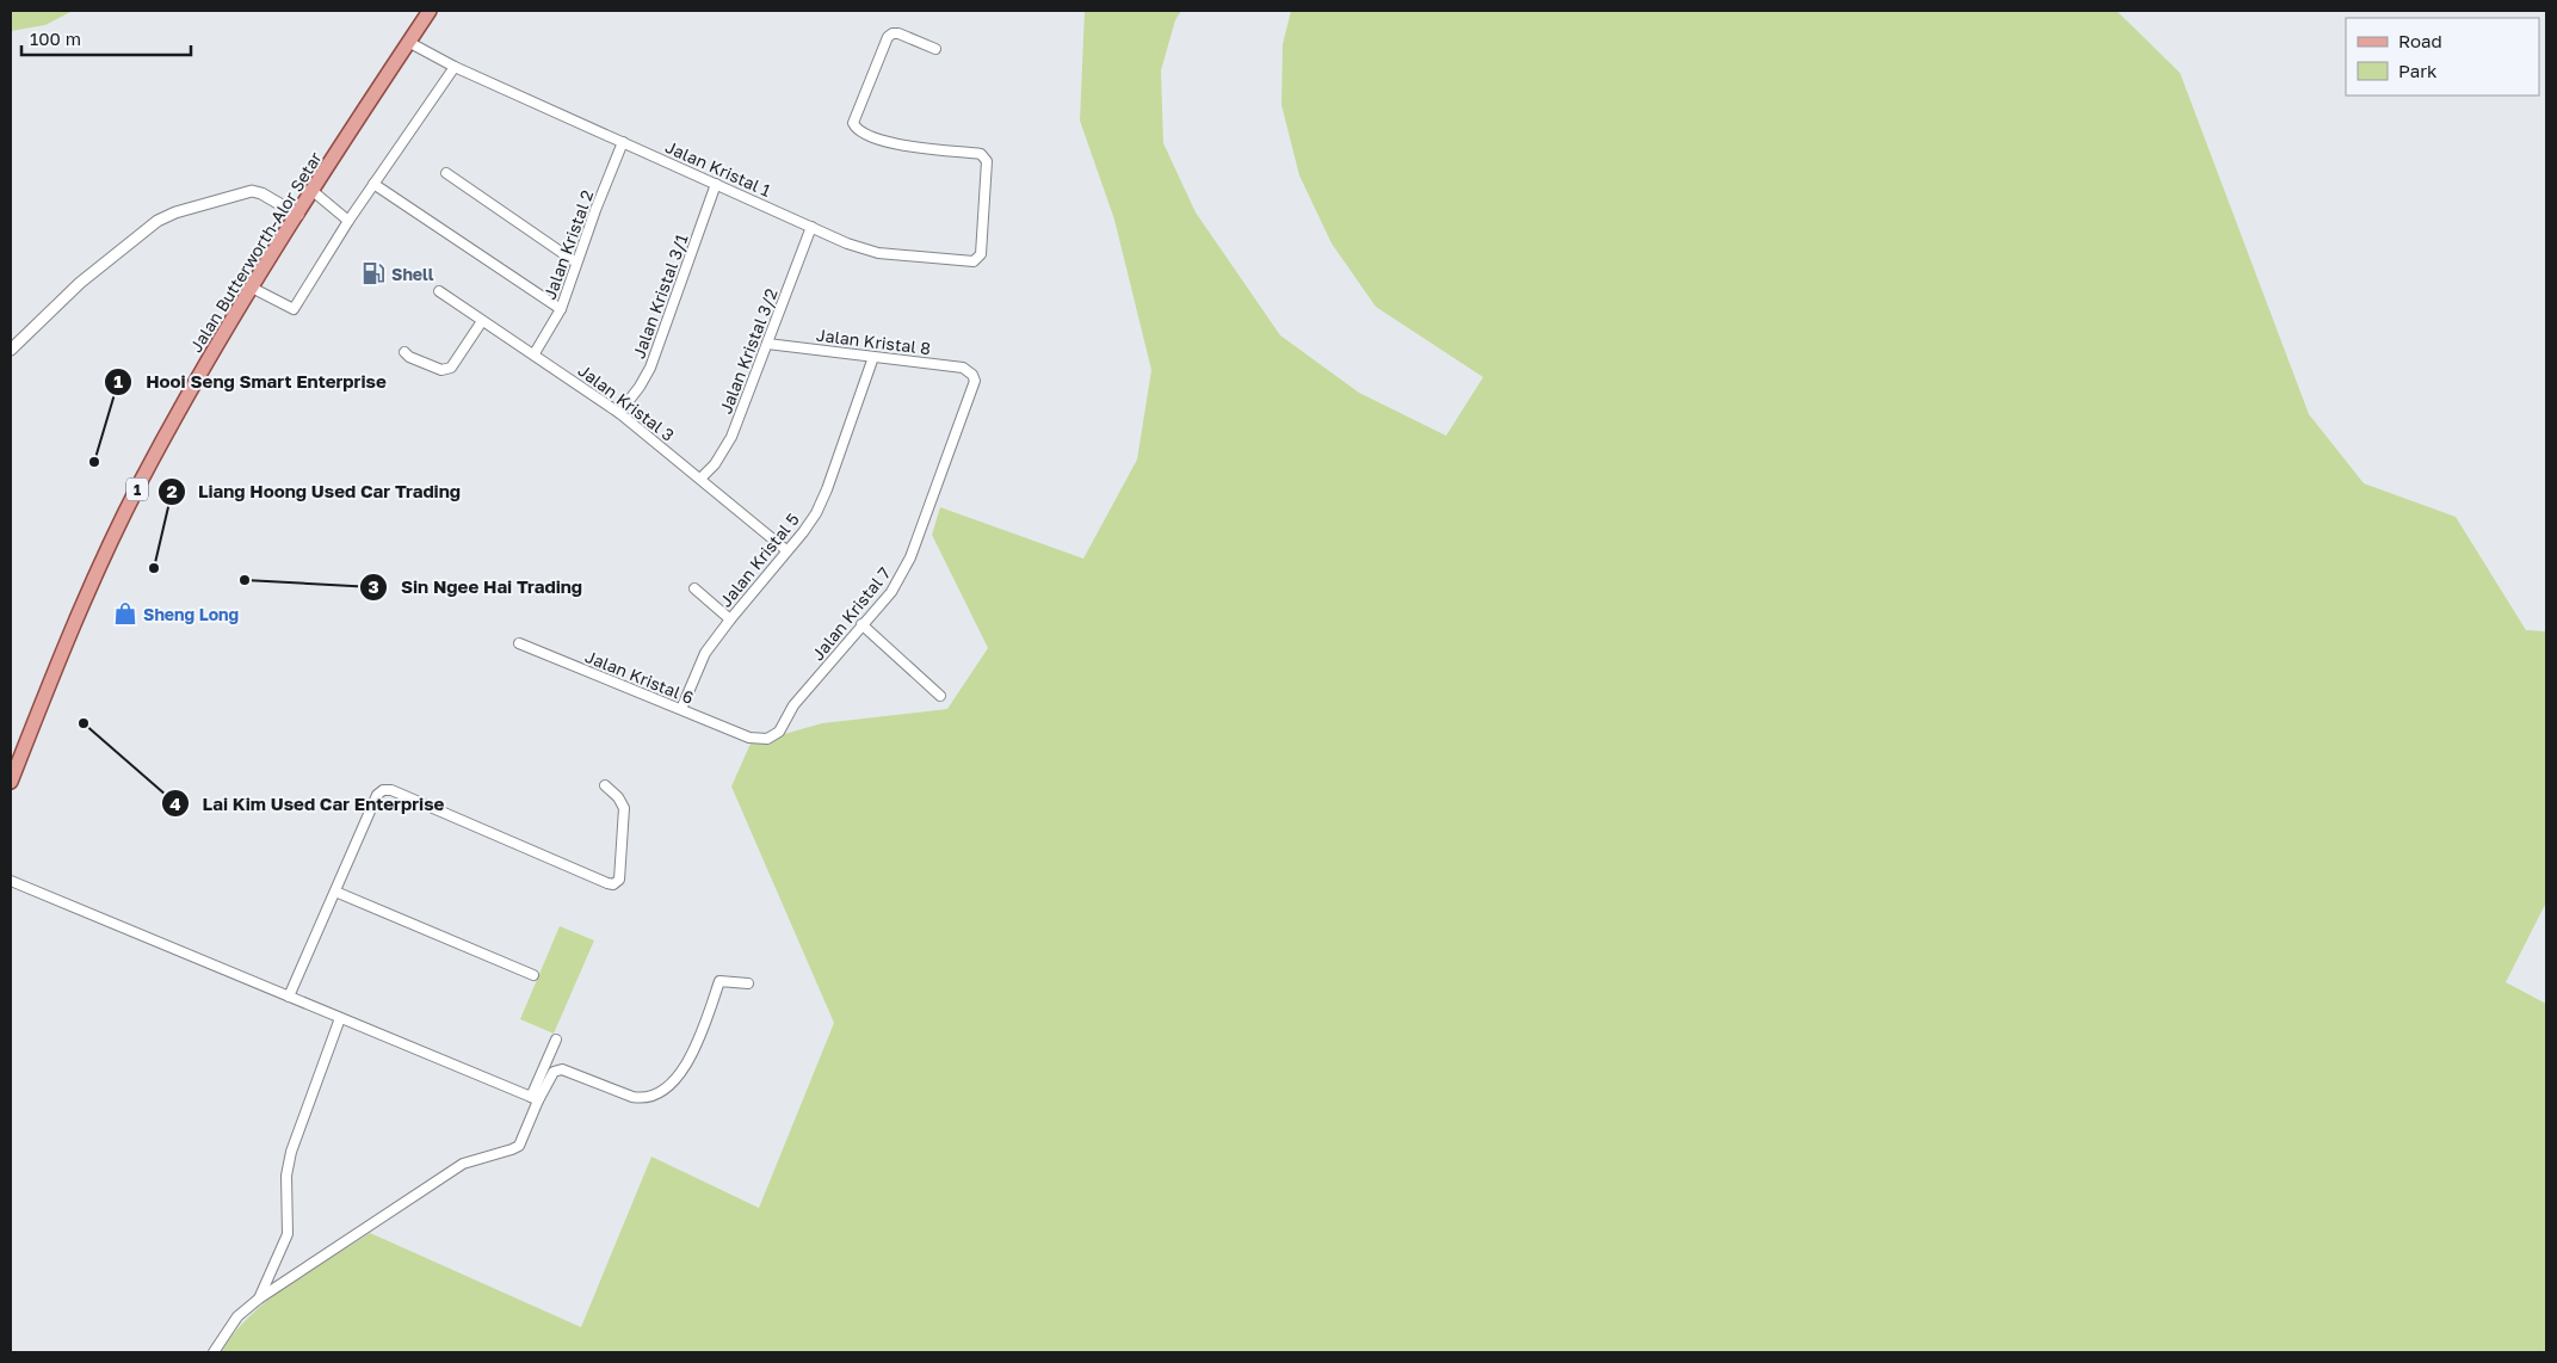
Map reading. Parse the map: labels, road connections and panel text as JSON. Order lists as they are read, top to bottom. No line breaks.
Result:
{"streets":{"main road":["Jalan Butterworth-Alor Setar","1"],"street":["Jalan Kristal 1","Jalan Kristal 2","Jalan Kristal 3/1","Jalan Kristal 8","Jalan Kristal 3/2","Jalan Kristal 3","Jalan Kristal 5","Jalan Kristal 7","Jalan Kristal 6"]},"crossings":[["Jalan Kristal 1","Jalan Kristal 2"],["Jalan Kristal 1","Jalan Butterworth-Alor Setar"],["Jalan Kristal 1","Jalan Kristal 3/1"],["Jalan Kristal 1","Jalan Kristal 3/2"],["Jalan Kristal 2","Jalan Kristal 3"],["Jalan Kristal 3/1","Jalan Kristal 3"],["Jalan Kristal 8","Jalan Kristal 3/2"],["Jalan Kristal 8","Jalan Kristal 5"],["Jalan Kristal 8","Jalan Kristal 7"],["Jalan Kristal 3/2","Jalan Kristal 3"],["Jalan Kristal 3","Jalan Kristal 5"],["Jalan Kristal 5","Jalan Kristal 6"],["Jalan Kristal 7","Jalan Kristal 6"]],"places":{"fuel station":["Shell"],"other":["Hooi Seng Smart Enterprise","Liang Hoong Used Car Trading","Sin Ngee Hai Trading","Lai Kim Used Car Enterprise"],"shop":["Sheng Long"]},"legend":["Road","Park"],"scale_bar":"100 m"}
